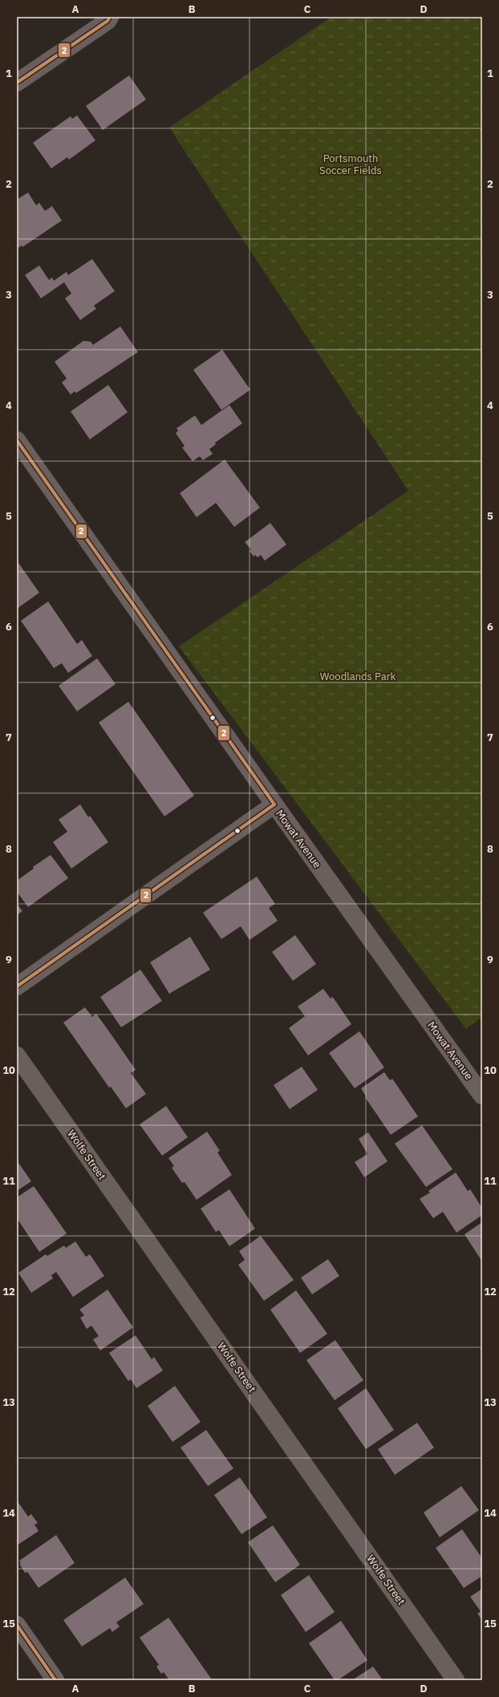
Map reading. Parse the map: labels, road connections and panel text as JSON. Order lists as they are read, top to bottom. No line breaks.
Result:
{"streets":{"street":["Mowat Avenue","Wolfe Street"]},"parks":["Portsmouth Soccer Fields","Woodlands Park"],"lines":["transit line 2"],"grid":{"columns":["A","B","C","D"],"rows":["1","2","3","4","5","6","7","8","9","10","11","12","13","14","15"]}}
